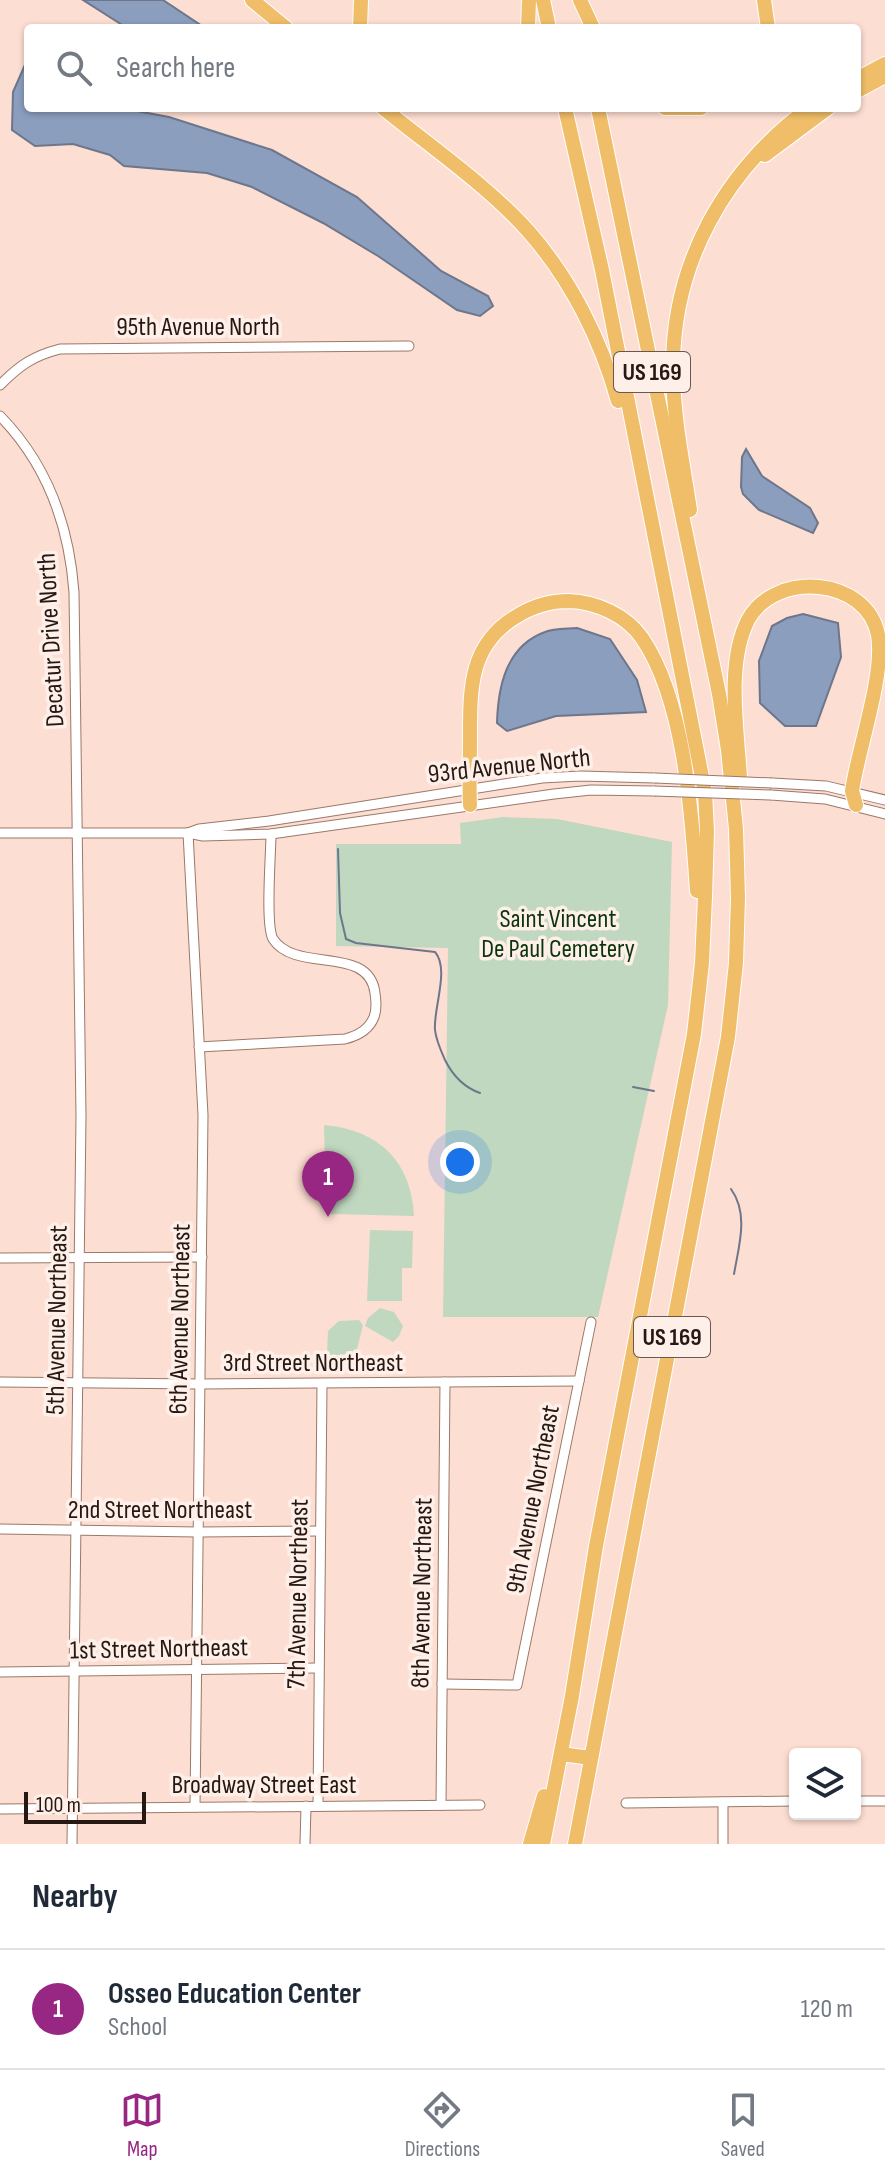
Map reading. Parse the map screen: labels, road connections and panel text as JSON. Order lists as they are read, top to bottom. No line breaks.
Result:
{"streets":{"highway":["US 169"],"street":["95th Avenue North","Decatur Drive North","93rd Avenue North","6th Avenue Northeast","5th Avenue Northeast","3rd Street Northeast","9th Avenue Northeast","2nd Street Northeast","8th Avenue Northeast","7th Avenue Northeast","1st Street Northeast","Broadway Street East"]},"crossings":[["Decatur Drive North","93rd Avenue North"],["Decatur Drive North","5th Avenue Northeast"],["93rd Avenue North","6th Avenue Northeast"],["93rd Avenue North","5th Avenue Northeast"],["6th Avenue Northeast","3rd Street Northeast"],["6th Avenue Northeast","2nd Street Northeast"],["6th Avenue Northeast","1st Street Northeast"],["6th Avenue Northeast","Broadway Street East"],["5th Avenue Northeast","3rd Street Northeast"],["5th Avenue Northeast","2nd Street Northeast"],["5th Avenue Northeast","1st Street Northeast"],["5th Avenue Northeast","Broadway Street East"],["3rd Street Northeast","9th Avenue Northeast"],["3rd Street Northeast","8th Avenue Northeast"],["3rd Street Northeast","7th Avenue Northeast"],["9th Avenue Northeast","8th Avenue Northeast"],["2nd Street Northeast","7th Avenue Northeast"],["8th Avenue Northeast","Broadway Street East"],["7th Avenue Northeast","1st Street Northeast"],["7th Avenue Northeast","Broadway Street East"]],"parks":["Saint Vincent De Paul Cemetery"],"scale_bar":"100 m","page":{"search":"Search here","pins":"1","scale":"100 m","heading":"Nearby","list":[{"mark":"1","name":"Osseo Education Center","note":"School","value":"120 m"}],"nav":["Map","Directions","Saved"]}}
